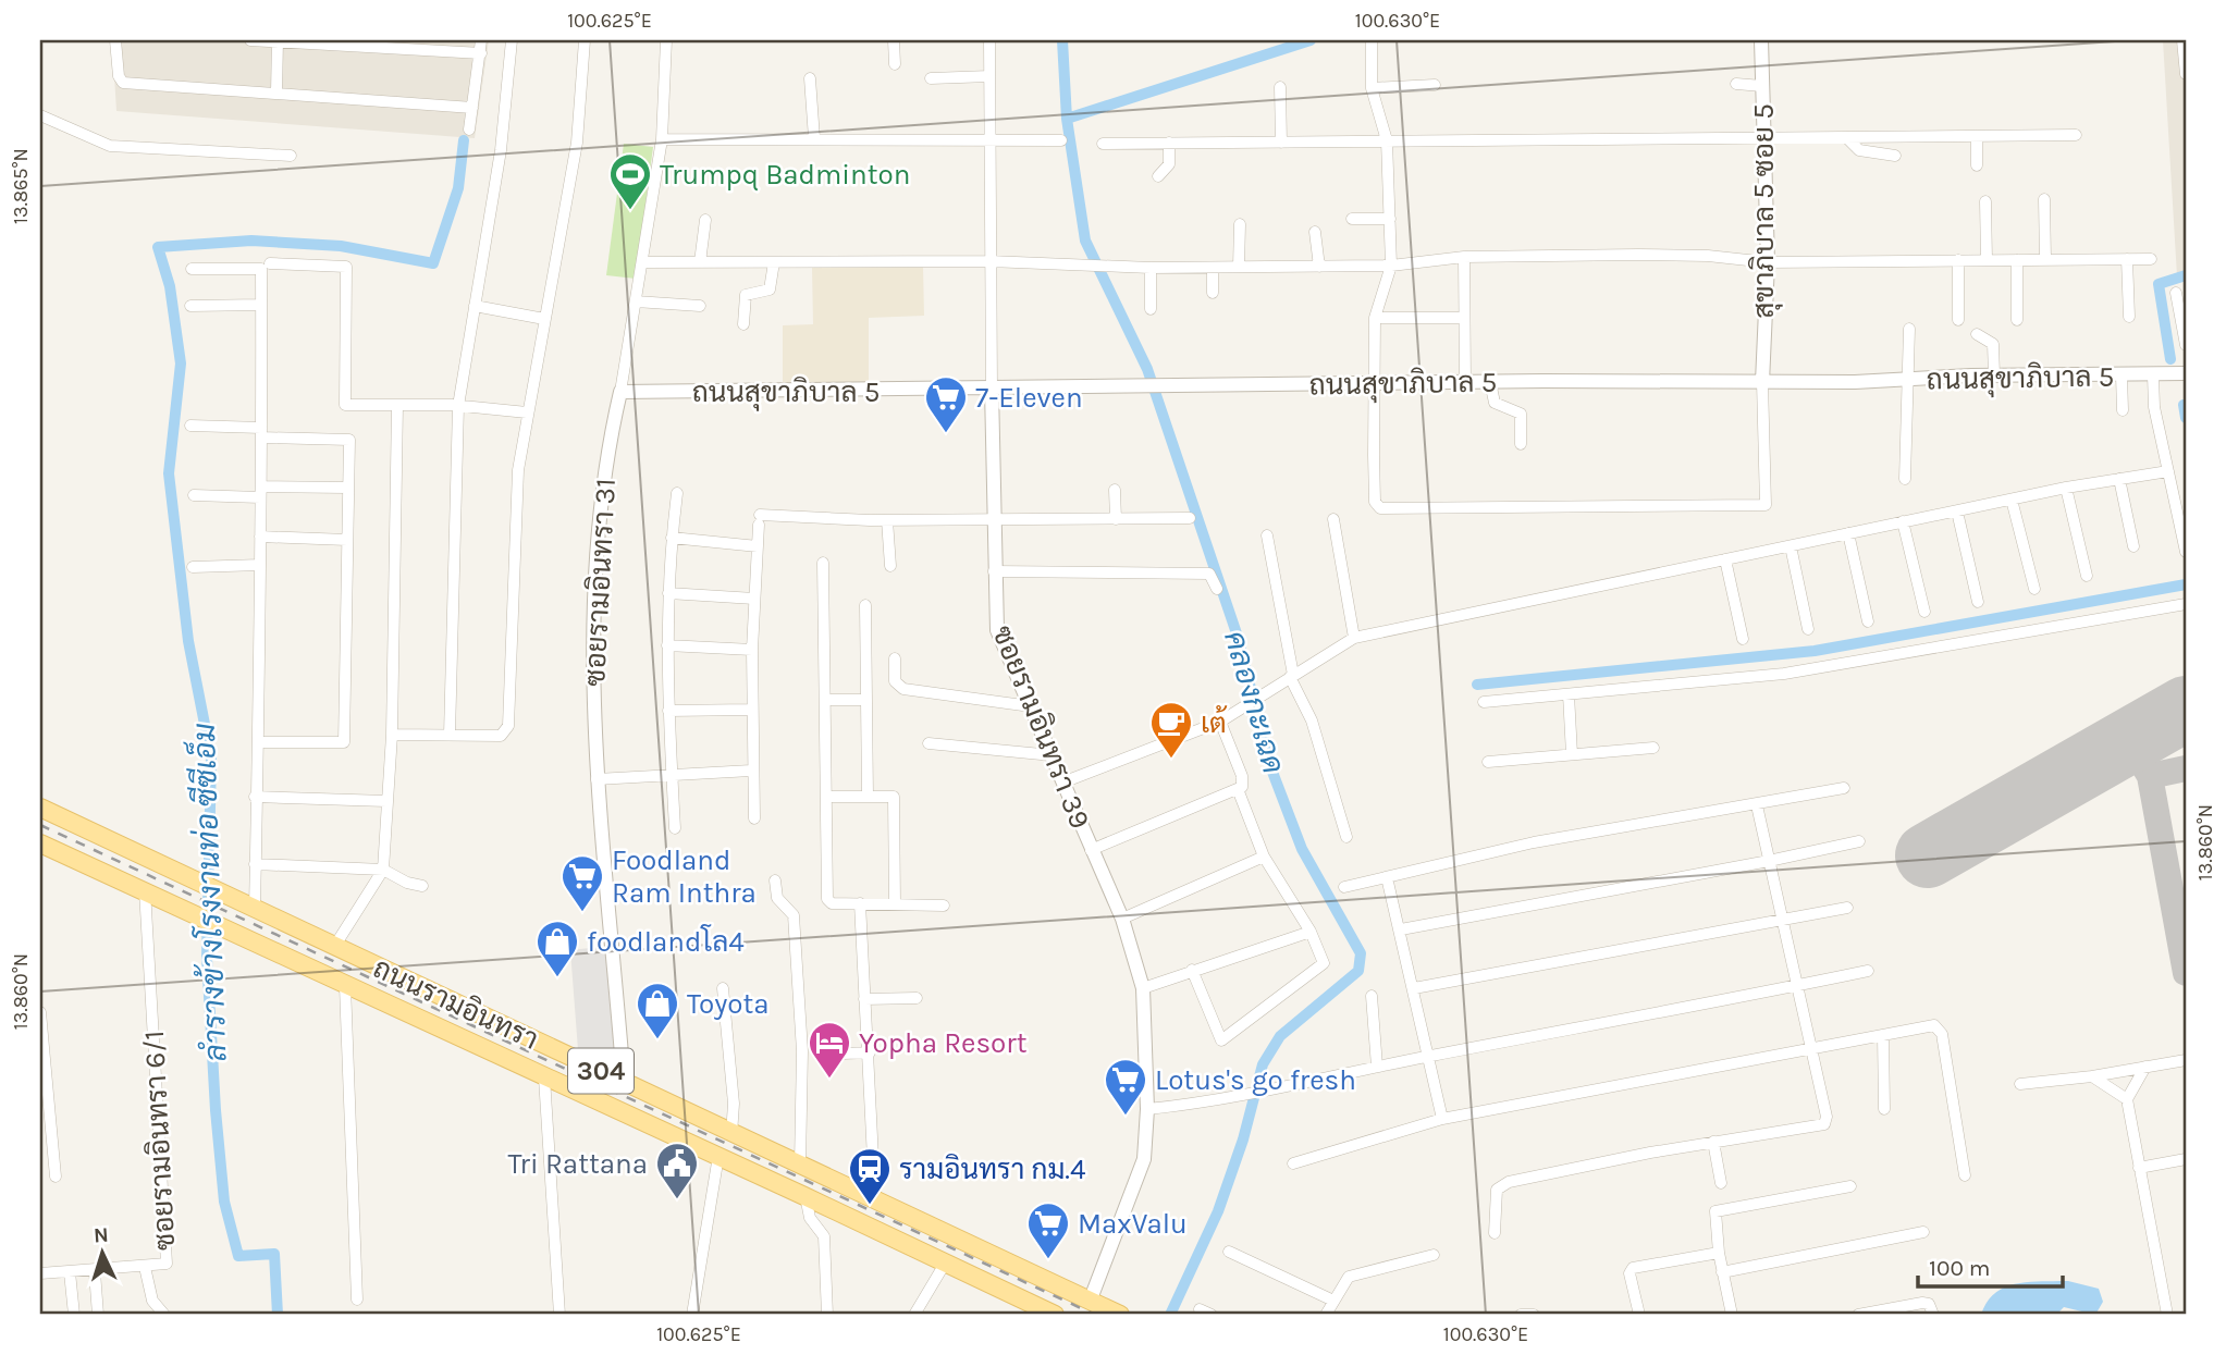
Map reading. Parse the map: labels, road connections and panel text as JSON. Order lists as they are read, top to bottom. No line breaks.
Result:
{"streets":{"main road":["ถนนรามอินทรา","304"],"street":["สุขาภิบาล 5 ซอย 5","ถนนสุขาภิบาล 5","ซอยรามอินทรา 31","ซอยรามอินทรา 39","ซอยรามอินทรา 6/1"]},"crossings":[["สุขาภิบาล 5 ซอย 5","ถนนสุขาภิบาล 5"],["ถนนสุขาภิบาล 5","ซอยรามอินทรา 31"],["ถนนสุขาภิบาล 5","ซอยรามอินทรา 39"],["ซอยรามอินทรา 31","ถนนรามอินทรา"],["ซอยรามอินทรา 39","ถนนรามอินทรา"],["ถนนรามอินทรา","ซอยรามอินทรา 6/1"]],"water":["คลองกะเฉด","ลำรางข้างโรงงานท่อ ซีซีเอ็ม"],"places":{"sports":["Trumpq Badminton"],"supermarket":["7-Eleven","Foodland Ram Inthra","Lotus's go fresh","MaxValu"],"cafe":["เต้"],"shop":["foodlandโล4","Toyota"],"hotel":["Yopha Resort"],"public building":["Tri Rattana"],"station":["รามอินทรา กม.4"]},"scale_bar":"100 m","north":"top","coordinates":["100.625°E","100.630°E","13.865°N","13.860°N"]}
